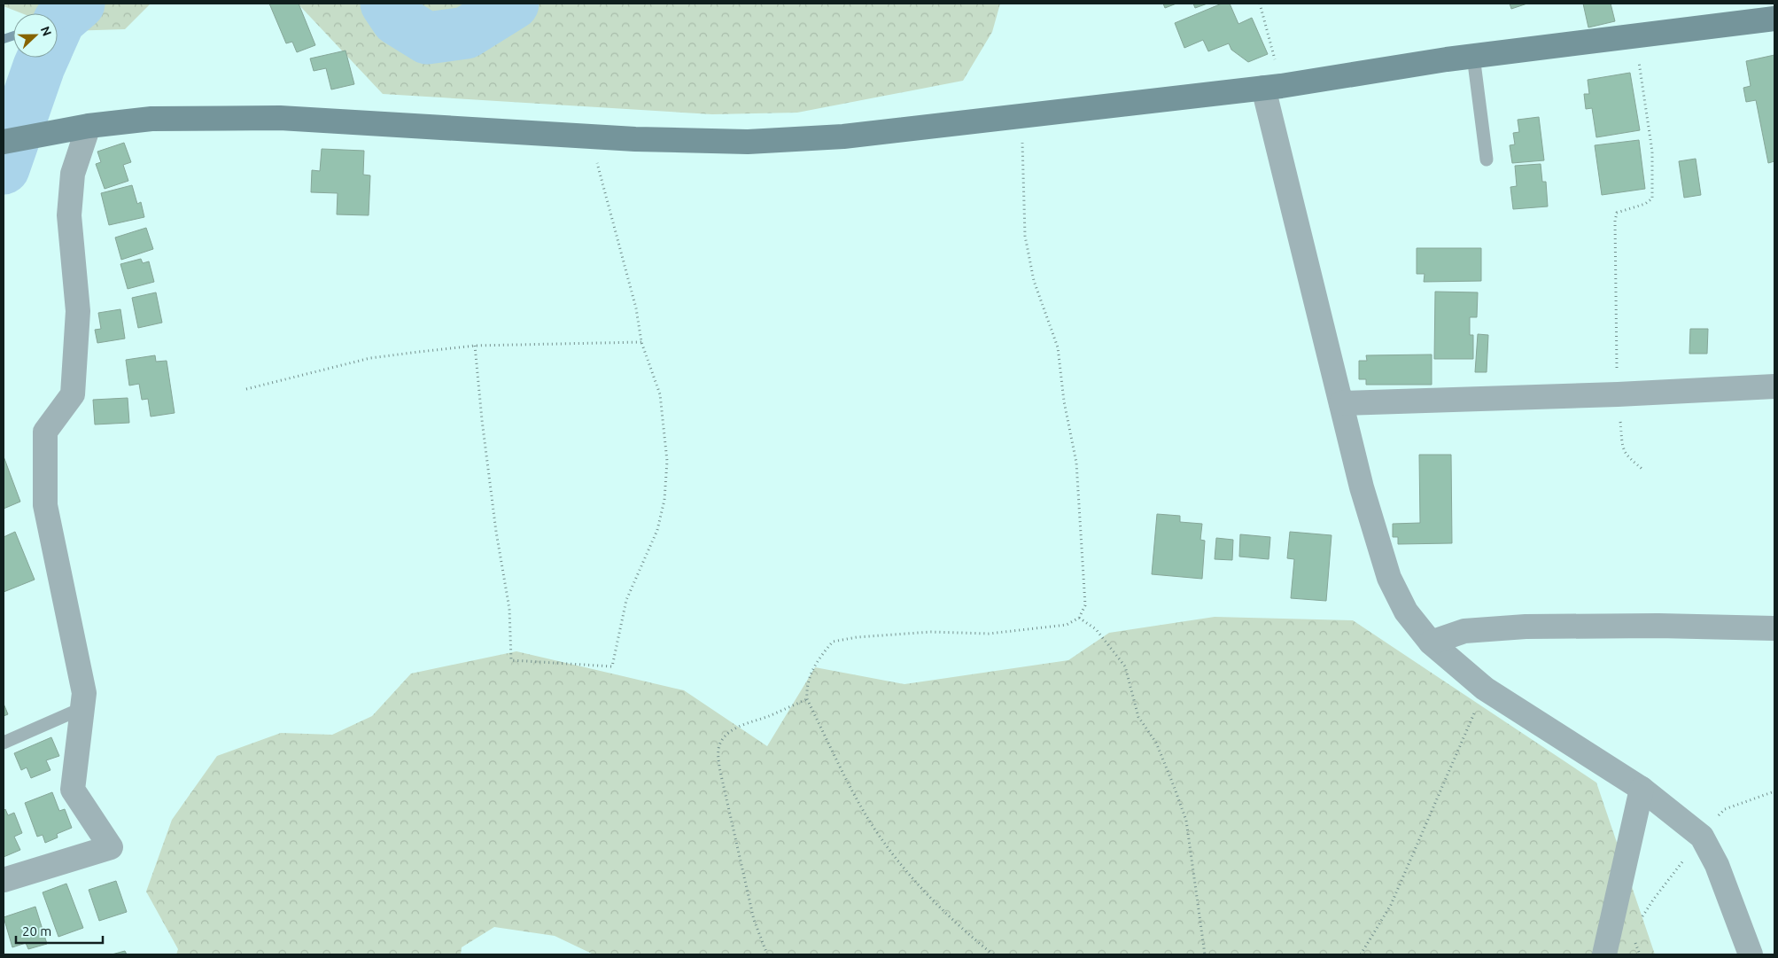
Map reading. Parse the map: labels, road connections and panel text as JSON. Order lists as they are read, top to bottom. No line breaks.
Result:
{"scale_bar":"20 m","north":"right"}
